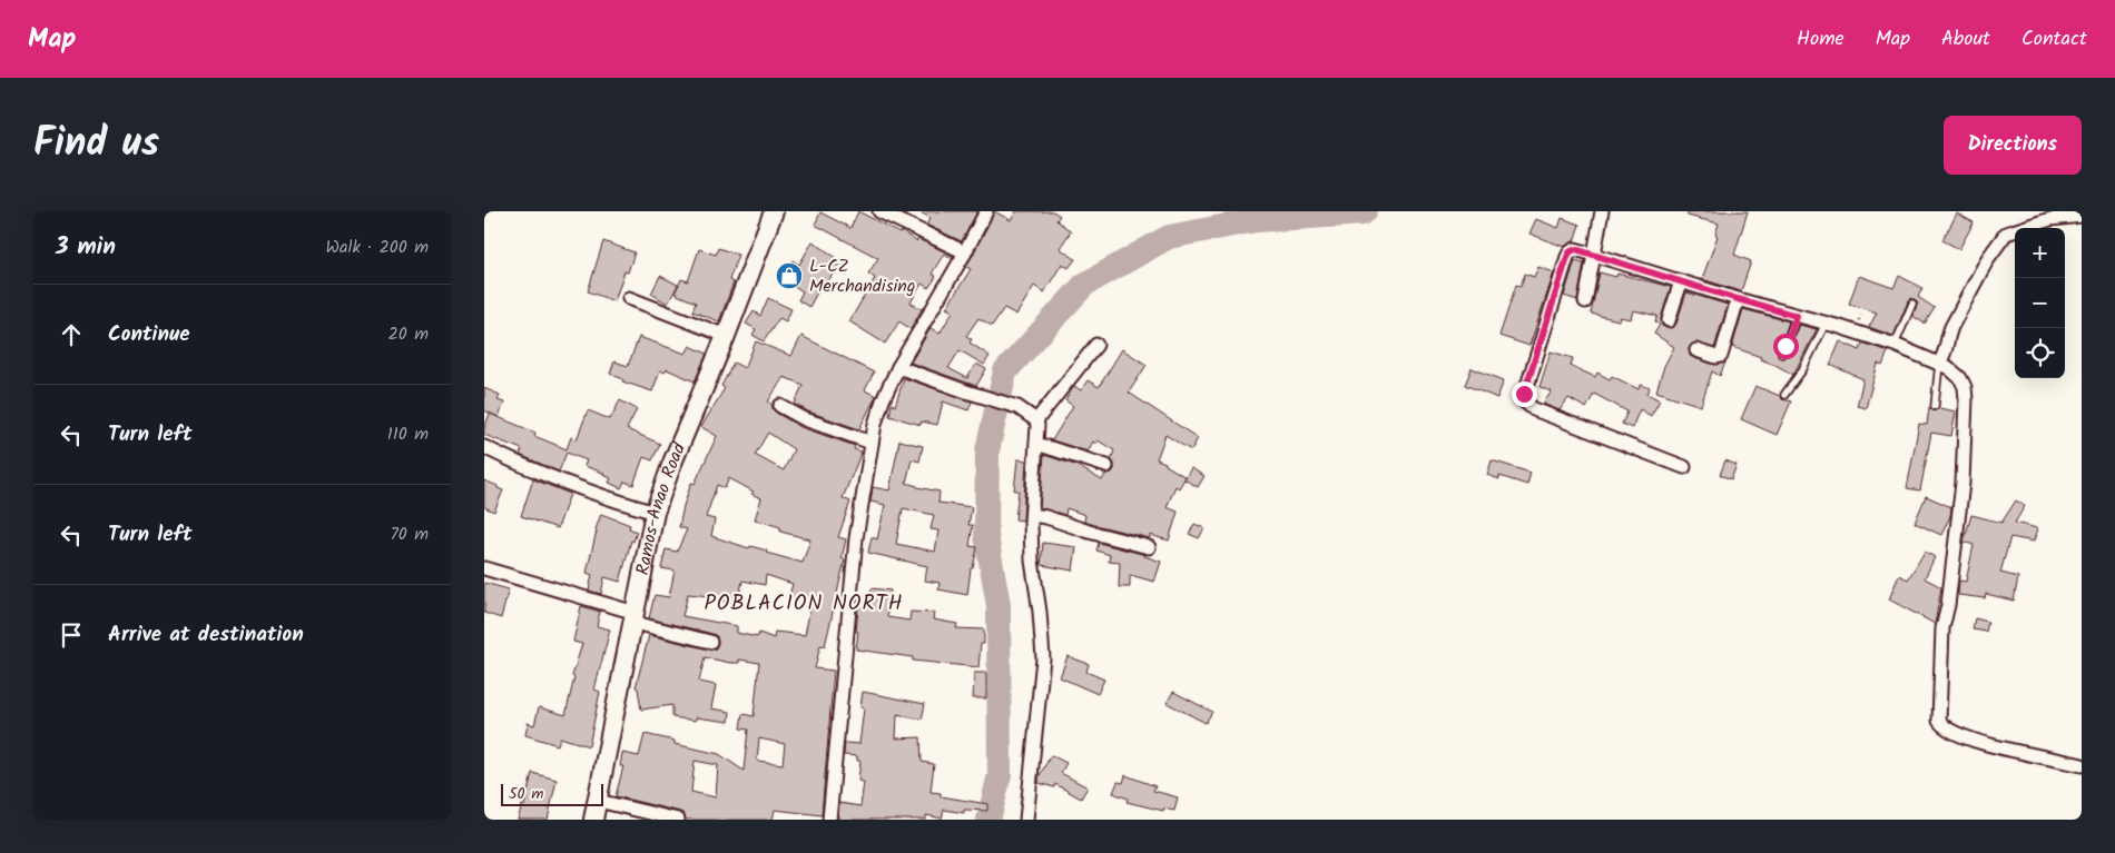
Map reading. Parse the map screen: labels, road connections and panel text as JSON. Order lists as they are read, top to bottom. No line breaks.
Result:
{"streets":{"main road":["Ramos-Anao Road"]},"districts":["POBLACION NORTH"],"places":{"shop":["L-CZ Merchandising"]},"scale_bar":"50 m","page":{"header":"Map","nav":["Home","Map","About","Contact"],"title":"Find us","buttons":"Directions","heading":["3 min","Walk · 200 m"],"map_buttons":["+","−"],"list":[["Continue","20 m"],["Turn left","110 m"],["Turn left","70 m"],"Arrive at destination"],"scale":"50 m"}}
